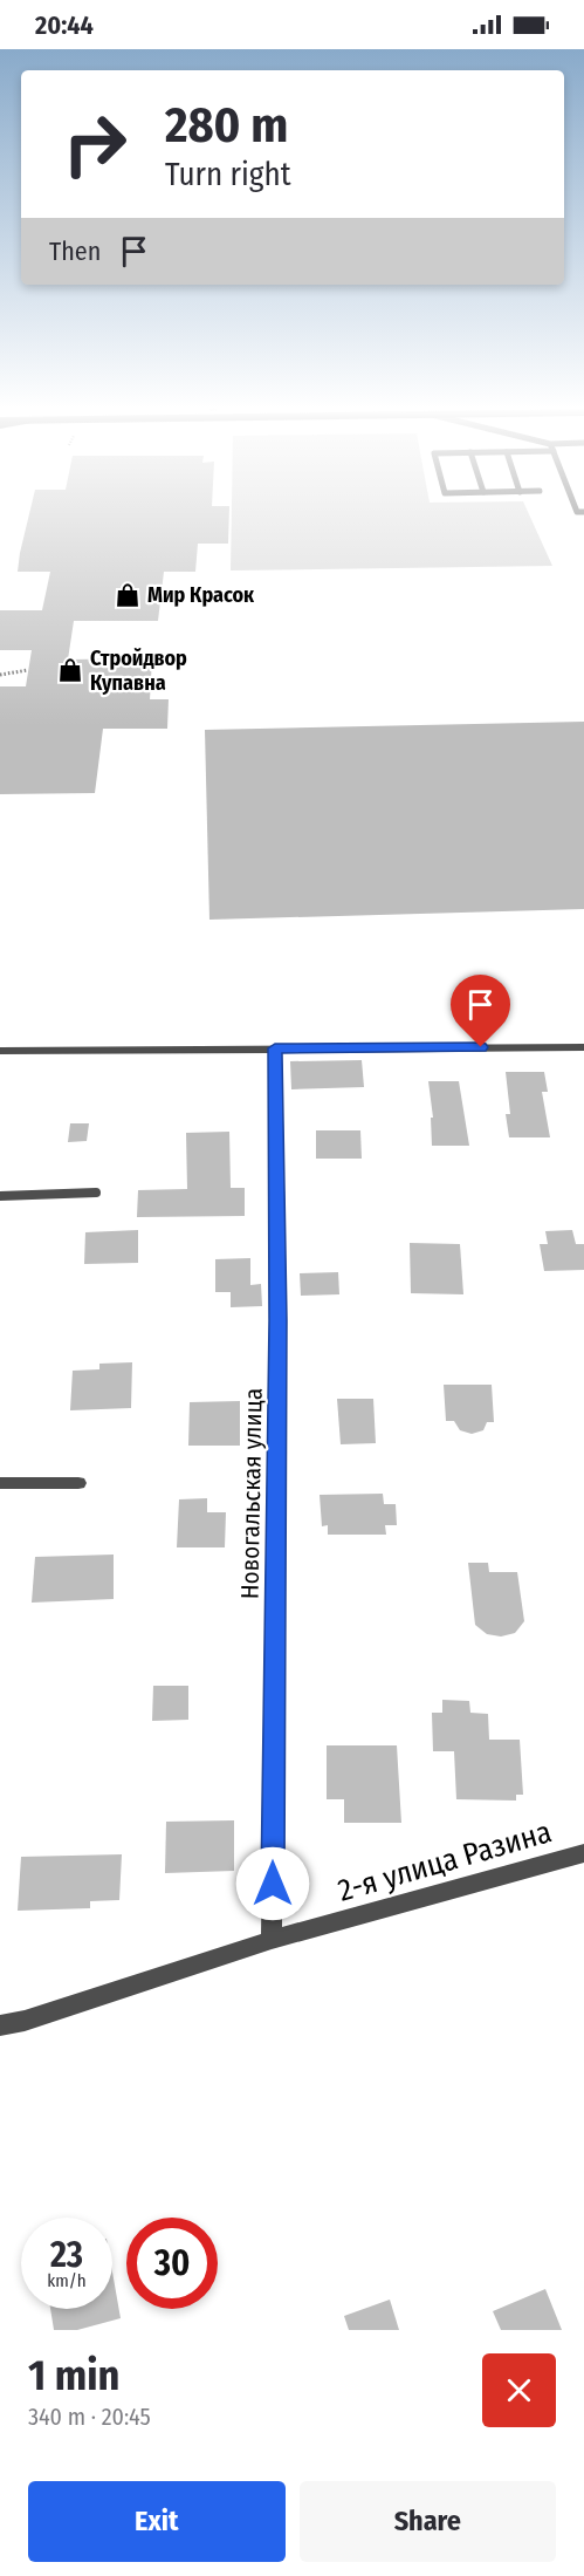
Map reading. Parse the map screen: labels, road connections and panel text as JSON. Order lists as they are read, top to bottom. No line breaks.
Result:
{"streets":{"street":["Новогальская улица","2-я улица Разина"]},"crossings":[["Новогальская улица","2-я улица Разина"]],"places":{"shop":["Мир Красок","Стройдвор Купавна"]},"page":{"status":"20:44","turn":["280 m","Turn right"],"then":"Then","speed":"23 km/h","limit":"30","heading":["1 min","340 m · 20:45"],"buttons":["Exit","Share"]}}
